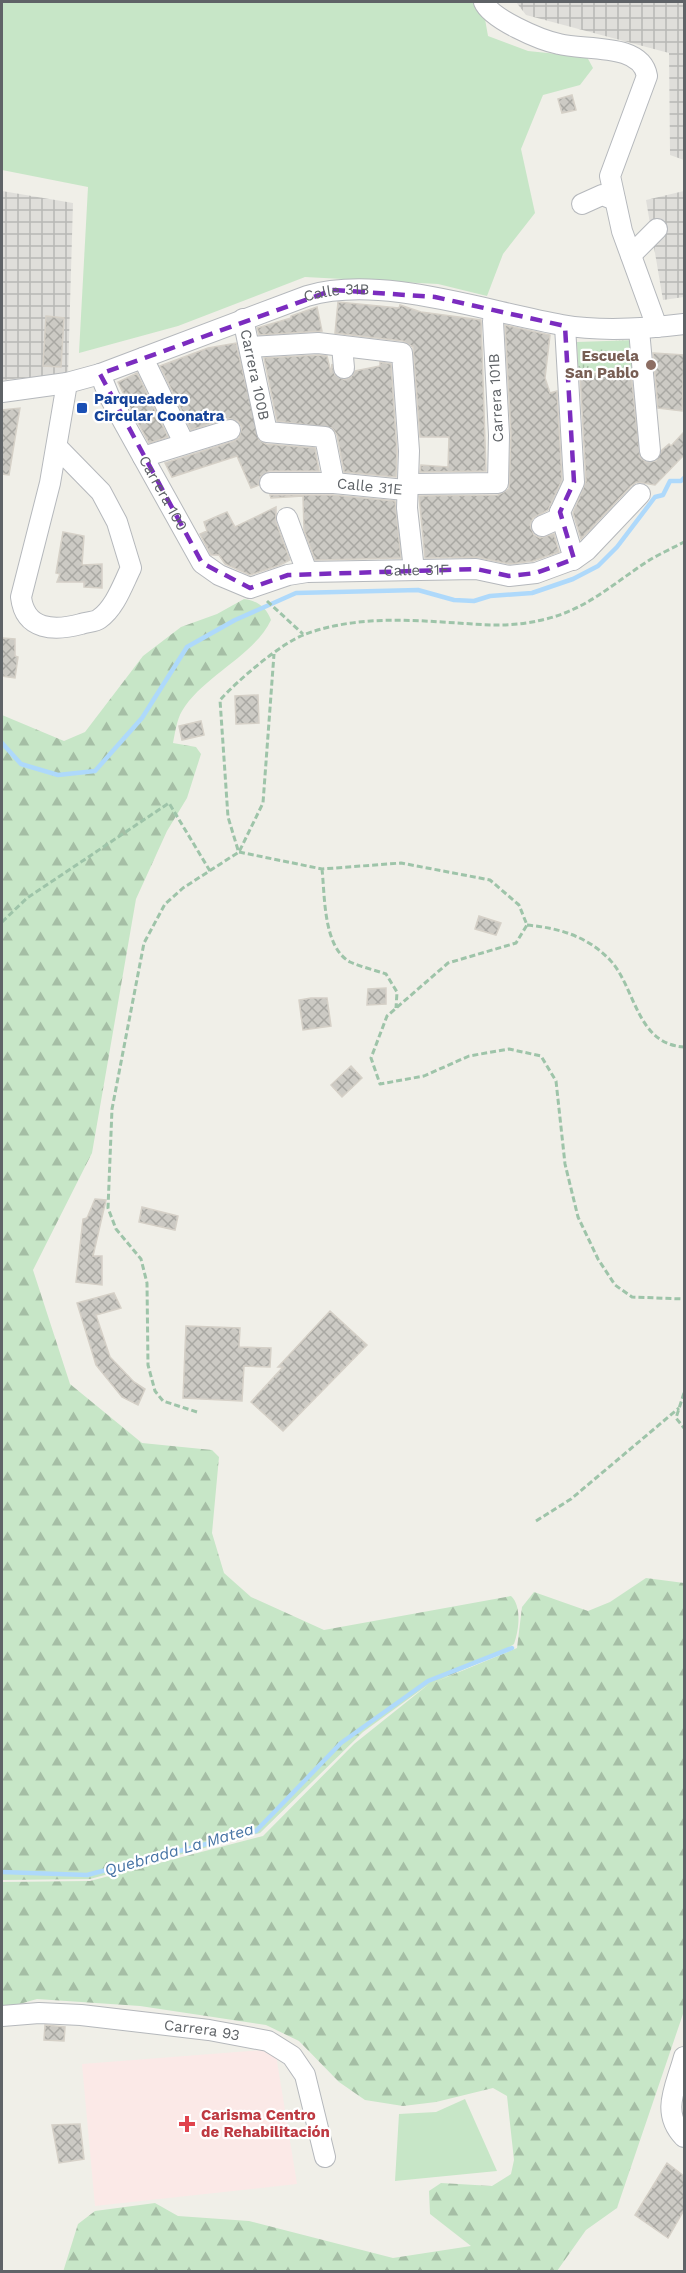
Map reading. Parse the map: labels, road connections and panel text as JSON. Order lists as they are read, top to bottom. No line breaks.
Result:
{"streets":{"street":["Calle 31B","Carrera 100B","Carrera 101B","Calle 31E","Carrera 100","Calle 31F","Carrera 93"]},"crossings":[["Calle 31B","Carrera 100B"],["Calle 31B","Carrera 100"],["Carrera 100B","Calle 31E"],["Carrera 101B","Calle 31E"],["Carrera 100","Calle 31F"]],"water":["Quebrada La Matea"],"places":{"other":["Escuela San Pablo"],"transit":["Parqueadero Circular Coonatra"],"health":["Carisma Centro de Rehabilitación"]}}
